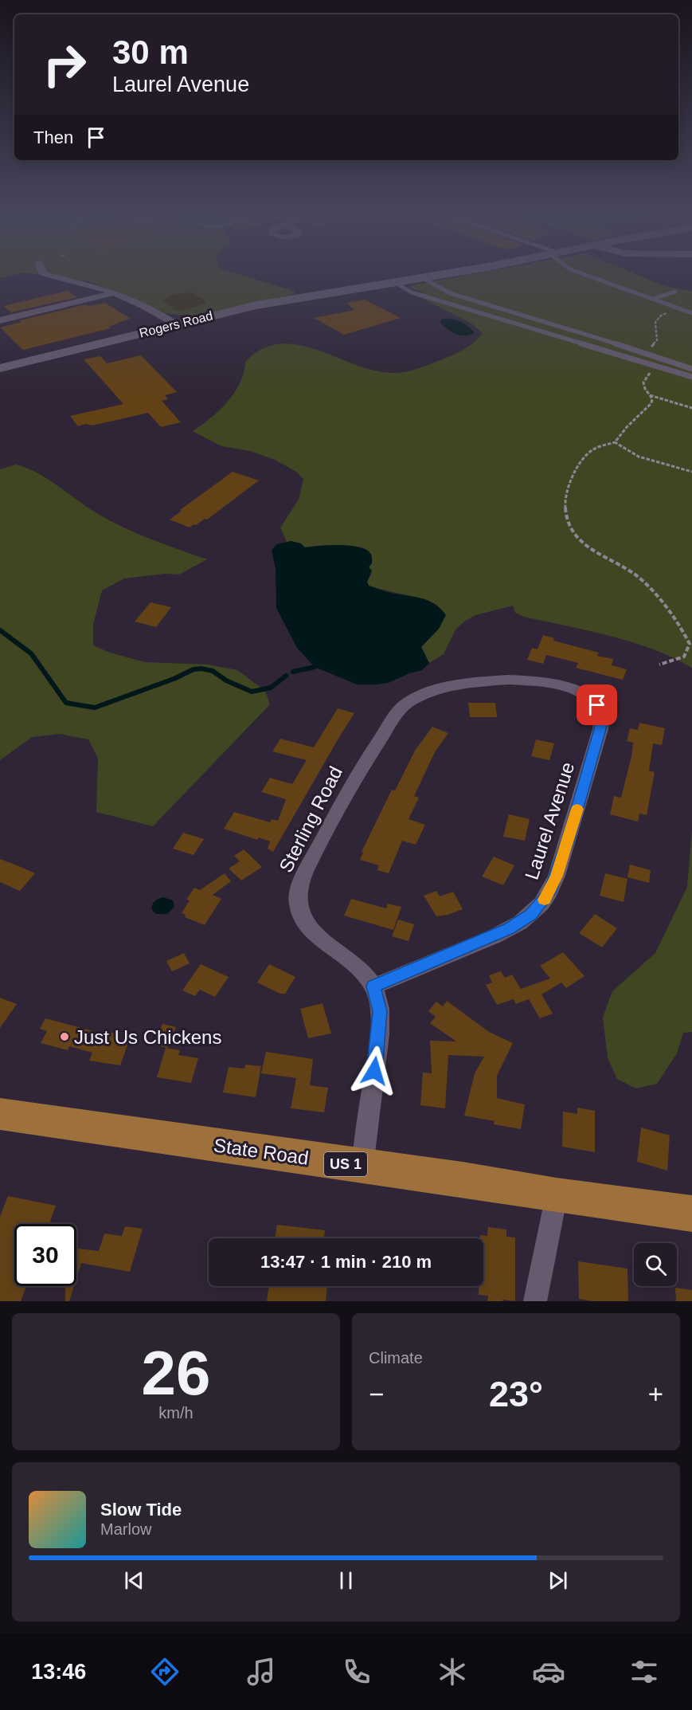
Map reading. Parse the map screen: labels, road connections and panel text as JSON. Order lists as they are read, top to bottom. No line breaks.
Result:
{"streets":{"main road":["Rogers Road","State Road","US 1"],"street":["Sterling Road","Laurel Avenue"]},"crossings":[["Sterling Road","Laurel Avenue"],["Sterling Road","State Road"]],"places":["Just Us Chickens"],"page":{"turn":["30 m","Laurel Avenue"],"then":"Then","limit":"30","trip":"13:47 · 1 min · 210 m","tile":[["26","km/h"],"Climate"],"heat":["−","23°","+"],"song":["Slow Tide","Marlow"],"tabs":"13:46"}}
